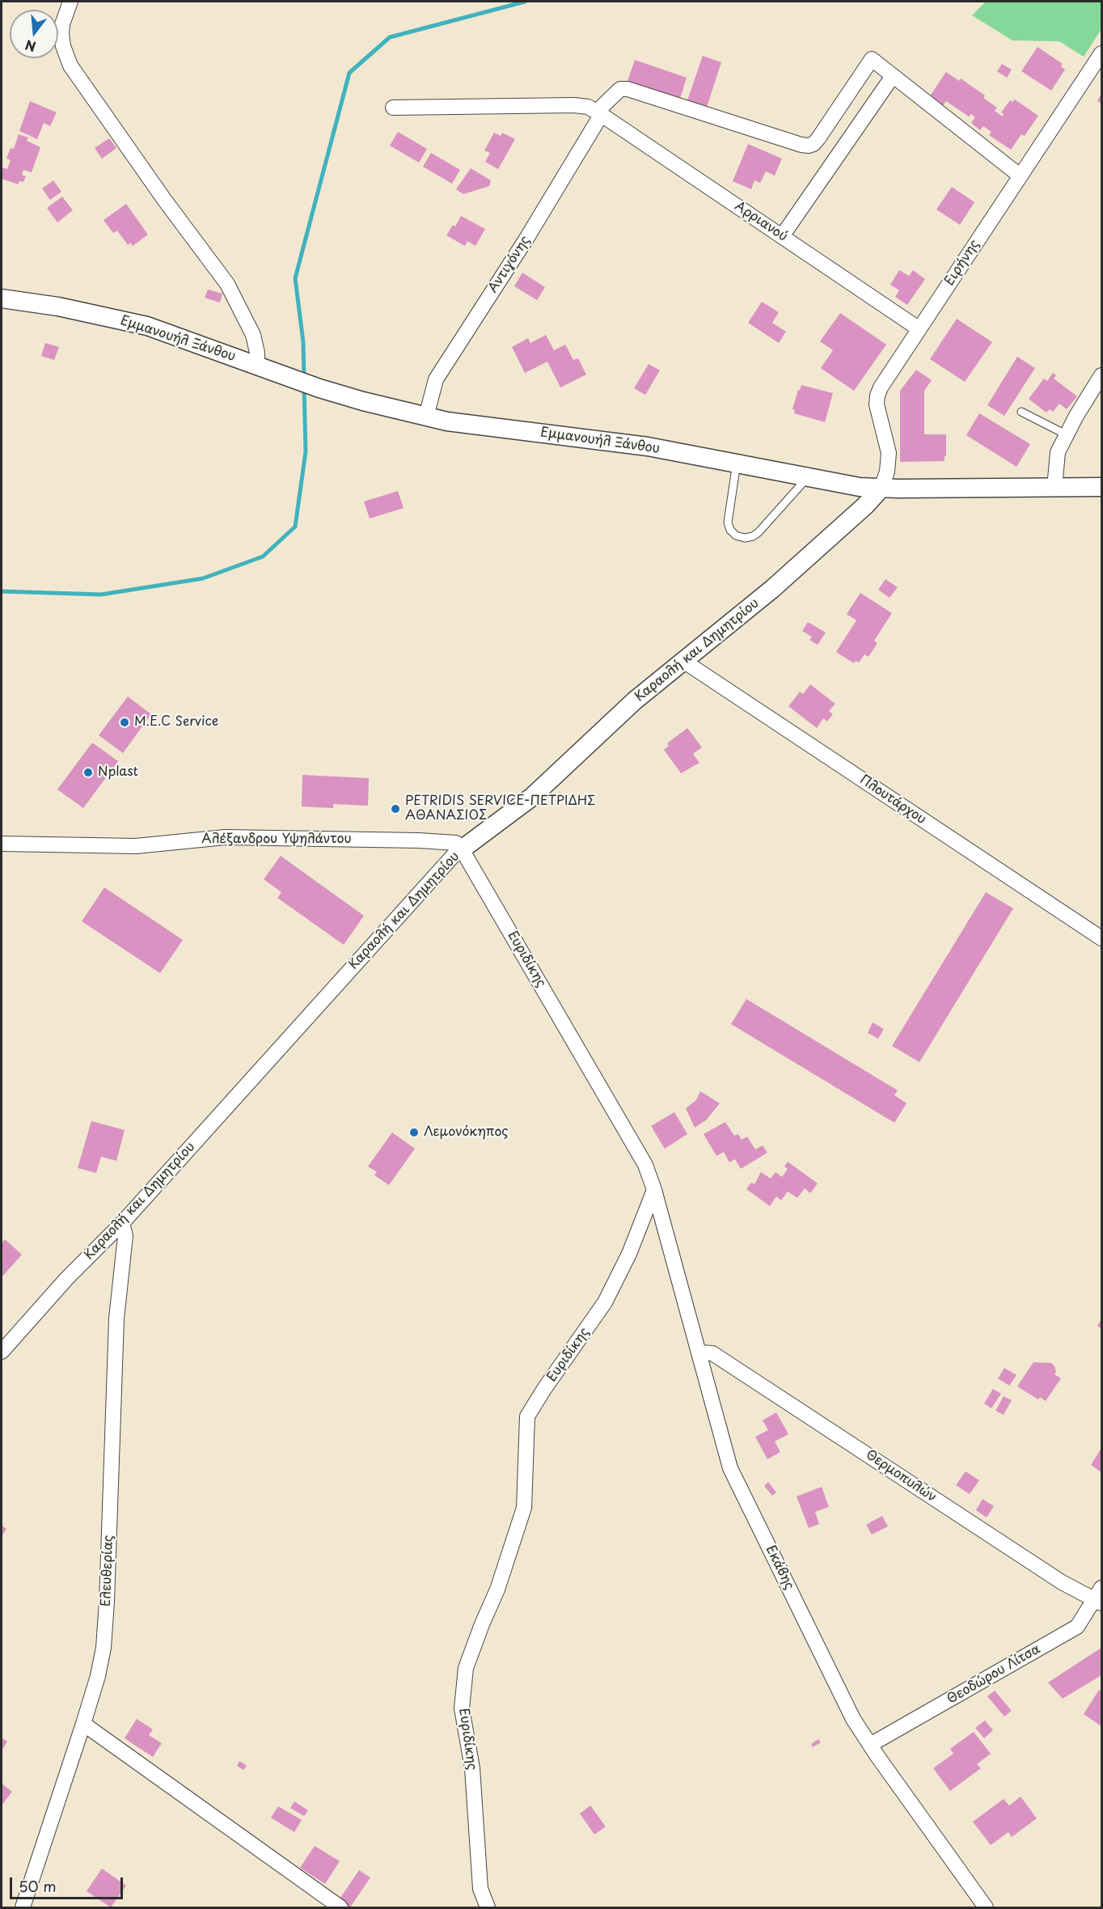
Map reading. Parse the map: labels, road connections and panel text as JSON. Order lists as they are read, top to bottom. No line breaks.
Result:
{"streets":{"street":["Αρριανού","Ειρήνης","Αντιγόνης","Εμμανουήλ Ξάνθου","Καραολή και Δημητρίου","Πλουτάρχου","Αλέξανδρου Υψηλάντου","Ευριδίκης","Θερμοπυλών","Εκάβης","Ελευθερίας","Θεοδώρου Λίτσα"]},"crossings":[["Αρριανού","Ειρήνης"],["Αρριανού","Αντιγόνης"],["Ειρήνης","Εμμανουήλ Ξάνθου"],["Ειρήνης","Καραολή και Δημητρίου"],["Αντιγόνης","Εμμανουήλ Ξάνθου"],["Εμμανουήλ Ξάνθου","Καραολή και Δημητρίου"],["Καραολή και Δημητρίου","Πλουτάρχου"],["Καραολή και Δημητρίου","Αλέξανδρου Υψηλάντου"],["Καραολή και Δημητρίου","Ευριδίκης"],["Καραολή και Δημητρίου","Ελευθερίας"],["Αλέξανδρου Υψηλάντου","Ευριδίκης"],["Ευριδίκης","Εκάβης"],["Θερμοπυλών","Εκάβης"],["Θερμοπυλών","Θεοδώρου Λίτσα"],["Εκάβης","Θεοδώρου Λίτσα"]],"places":["M.E.C Service","Nplast","PETRIDIS SERVICE-ΠΕΤΡΙΔΗΣ ΑΘΑΝΑΣΙΟΣ","Λεμονόκηπος"],"scale_bar":"50 m","north":"bottom"}
